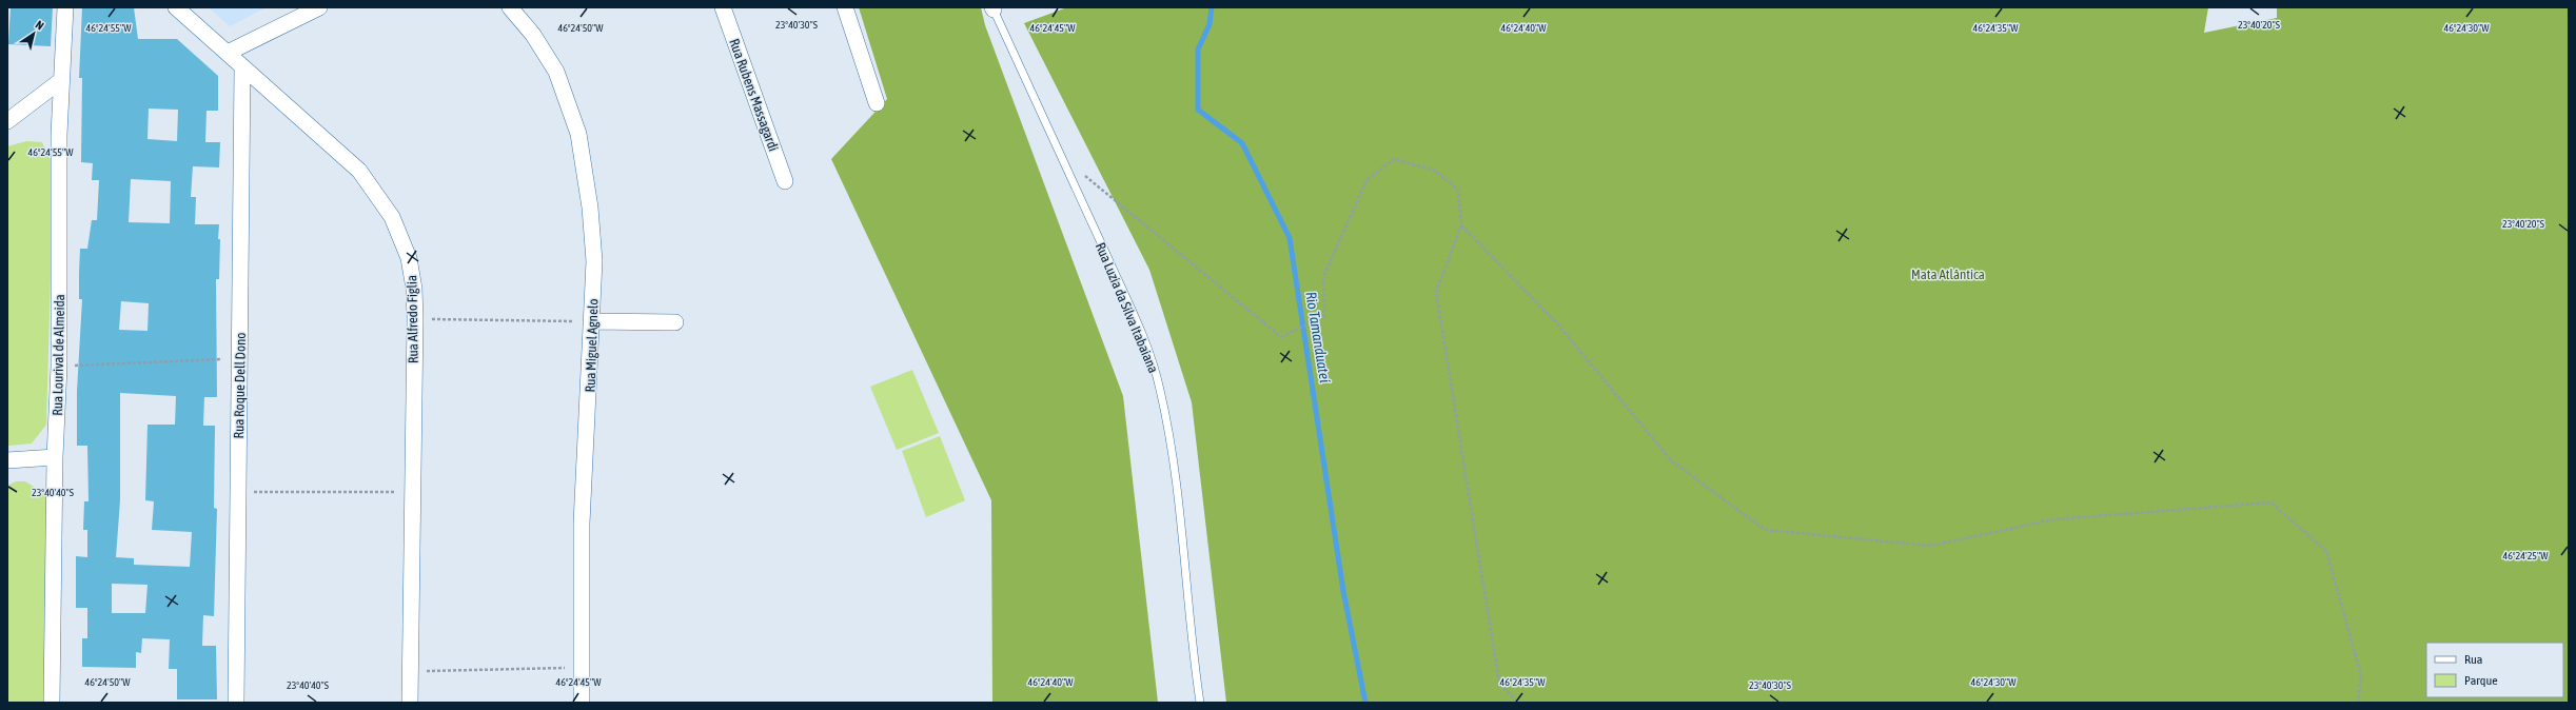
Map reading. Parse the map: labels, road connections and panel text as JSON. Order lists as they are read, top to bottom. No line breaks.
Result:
{"streets":{"street":["Rua Rubens Massagardi","Rua Alfredo Figlia","Rua Miguel Agnelo","Rua Lourival de Almeida","Rua Roque Dell Dono"],"lane":["Rua Luzia da Silva Itabaiana"]},"crossings":[["Rua Alfredo Figlia","Rua Roque Dell Dono"]],"water":["Rio Tamanduateí"],"parks":["Mata Atlântica"],"legend":["Rua","Parque"],"north":"top right","coordinates":["23°40'30\"S","23°40'20\"S","46°24'55\"W","46°24'50\"W","46°24'45\"W","46°24'40\"W","46°24'35\"W","46°24'30\"W","23°40'40\"S","46°24'25\"W"]}
